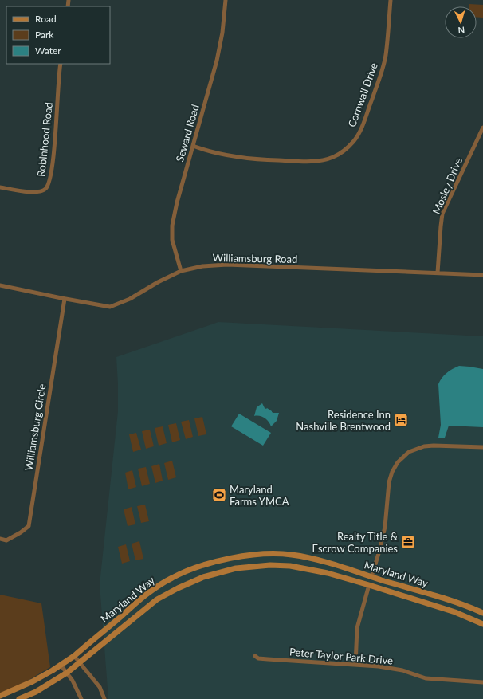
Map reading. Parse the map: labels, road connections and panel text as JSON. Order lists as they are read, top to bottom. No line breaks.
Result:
{"streets":{"main road":["Maryland Way"],"street":["Cornwall Drive","Seward Road","Robinhood Road","Mosley Drive","Williamsburg Road","Williamsburg Circle","Peter Taylor Park Drive"]},"crossings":[["Cornwall Drive","Seward Road"],["Seward Road","Williamsburg Road"],["Mosley Drive","Williamsburg Road"],["Williamsburg Road","Williamsburg Circle"]],"places":{"hotel":["Residence Inn Nashville Brentwood"],"sports":["Maryland Farms YMCA"],"office":["Realty Title & Escrow Companies"]},"legend":["Road","Park","Water"],"north":"bottom"}
